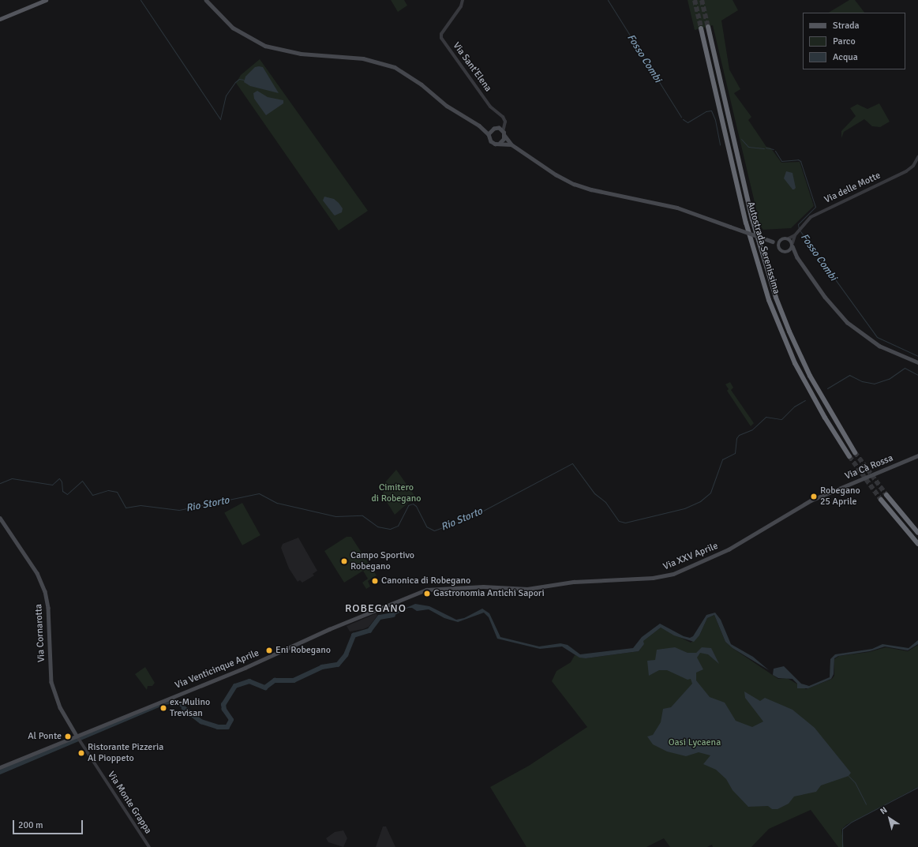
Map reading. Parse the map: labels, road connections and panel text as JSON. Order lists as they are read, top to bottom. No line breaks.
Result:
{"streets":{"highway":["Autostrada Serenissima"],"main road":["Via Cà Rossa","Via XXV Aprile","Via Cornarotta","Via Venticinque Aprile"],"street":["Via Sant'Elena","Via delle Motte","Via Monte Grappa"]},"crossings":[["Via Cà Rossa","Via XXV Aprile"],["Via XXV Aprile","Via Venticinque Aprile"],["Via Cornarotta","Via Venticinque Aprile"],["Via Cornarotta","Via Monte Grappa"],["Via Venticinque Aprile","Via Monte Grappa"]],"districts":["ROBEGANO"],"water":["Fosso Combi","Rio Storto"],"parks":["Cimitero di Robegano","Oasi Lycaena"],"places":["Robegano 25 Aprile","Campo Sportivo Robegano","Canonica di Robegano","Gastronomia Antichi Sapori","Eni Robegano","ex-Mulino Trevisan","Al Ponte","Ristorante Pizzeria Al Pioppeto"],"legend":["Strada","Parco","Acqua"],"scale_bar":"200 m","north":"top left"}
